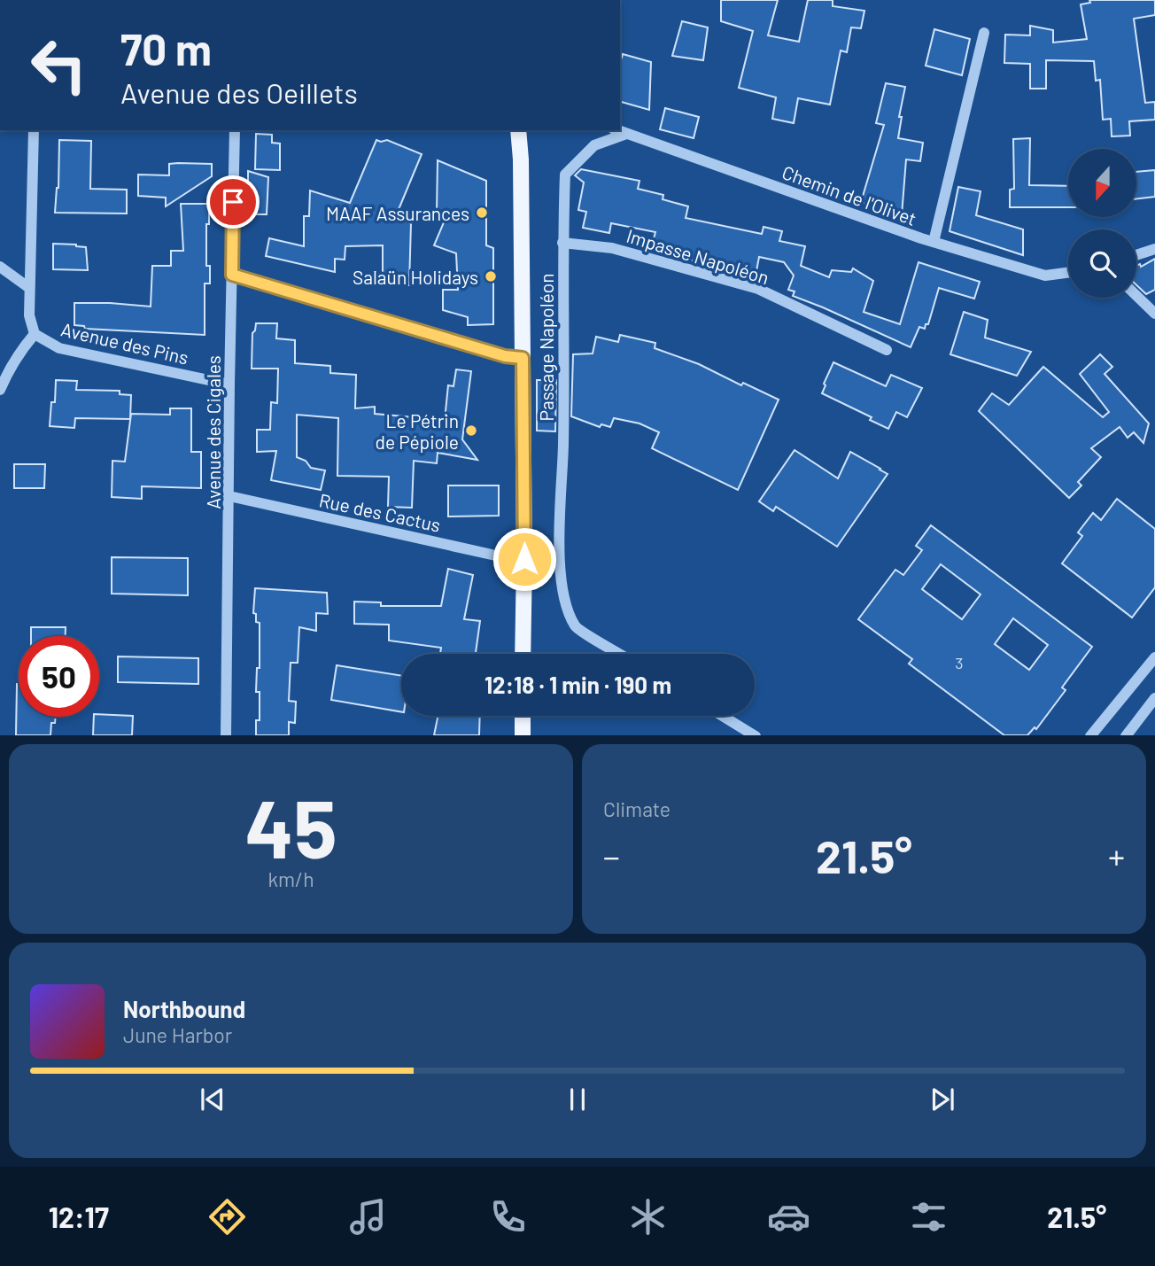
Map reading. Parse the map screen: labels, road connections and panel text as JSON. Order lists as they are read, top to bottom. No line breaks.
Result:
{"streets":{"street":["Chemin de l'Olivet","Impasse Napoléon","Avenue des Pins","Passage Napoléon","Avenue des Cigales","Rue des Cactus"]},"crossings":[["Chemin de l'Olivet","Passage Napoléon"],["Impasse Napoléon","Passage Napoléon"],["Avenue des Pins","Avenue des Cigales"],["Avenue des Cigales","Rue des Cactus"]],"places":["MAAF Assurances","Salaün Holidays","Le Pétrin de Pépiole"],"house_numbers":["3"],"north":"bottom","page":{"turn":["70 m","Avenue des Oeillets"],"limit":"50","trip":"12:18 · 1 min · 190 m","tile":[["45","km/h"],"Climate"],"heat":["−","21.5°","+"],"song":["Northbound","June Harbor"],"tabs":["12:17","21.5°"]}}
